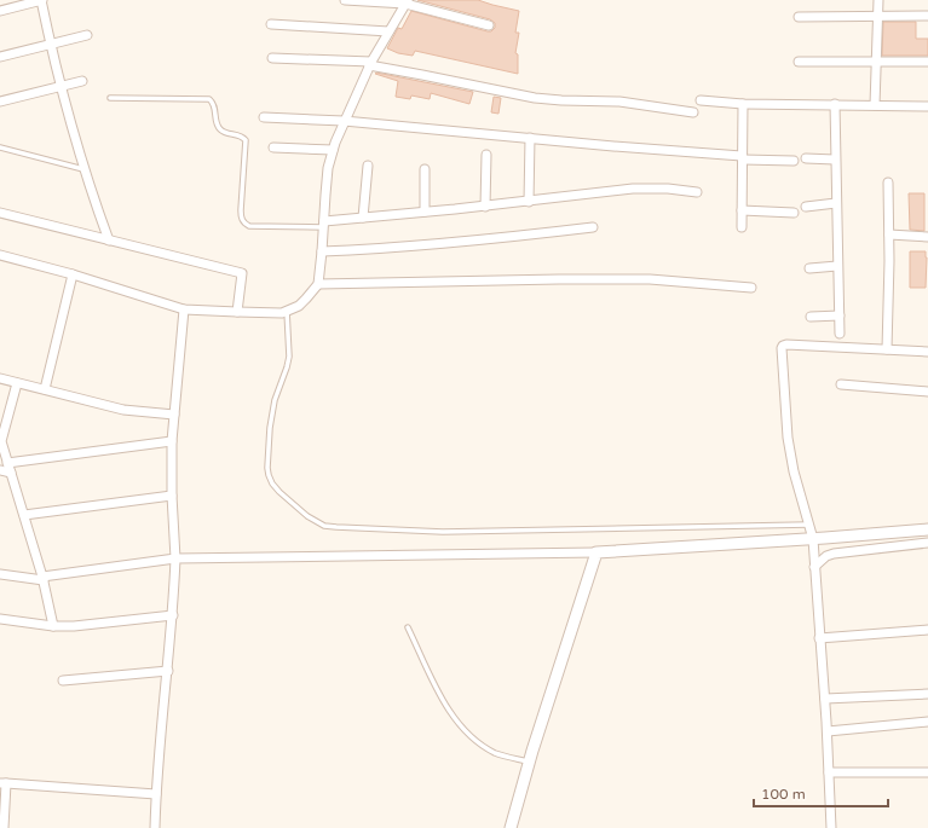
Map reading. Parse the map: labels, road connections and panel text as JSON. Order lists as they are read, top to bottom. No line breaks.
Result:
{"scale_bar":"100 m"}
